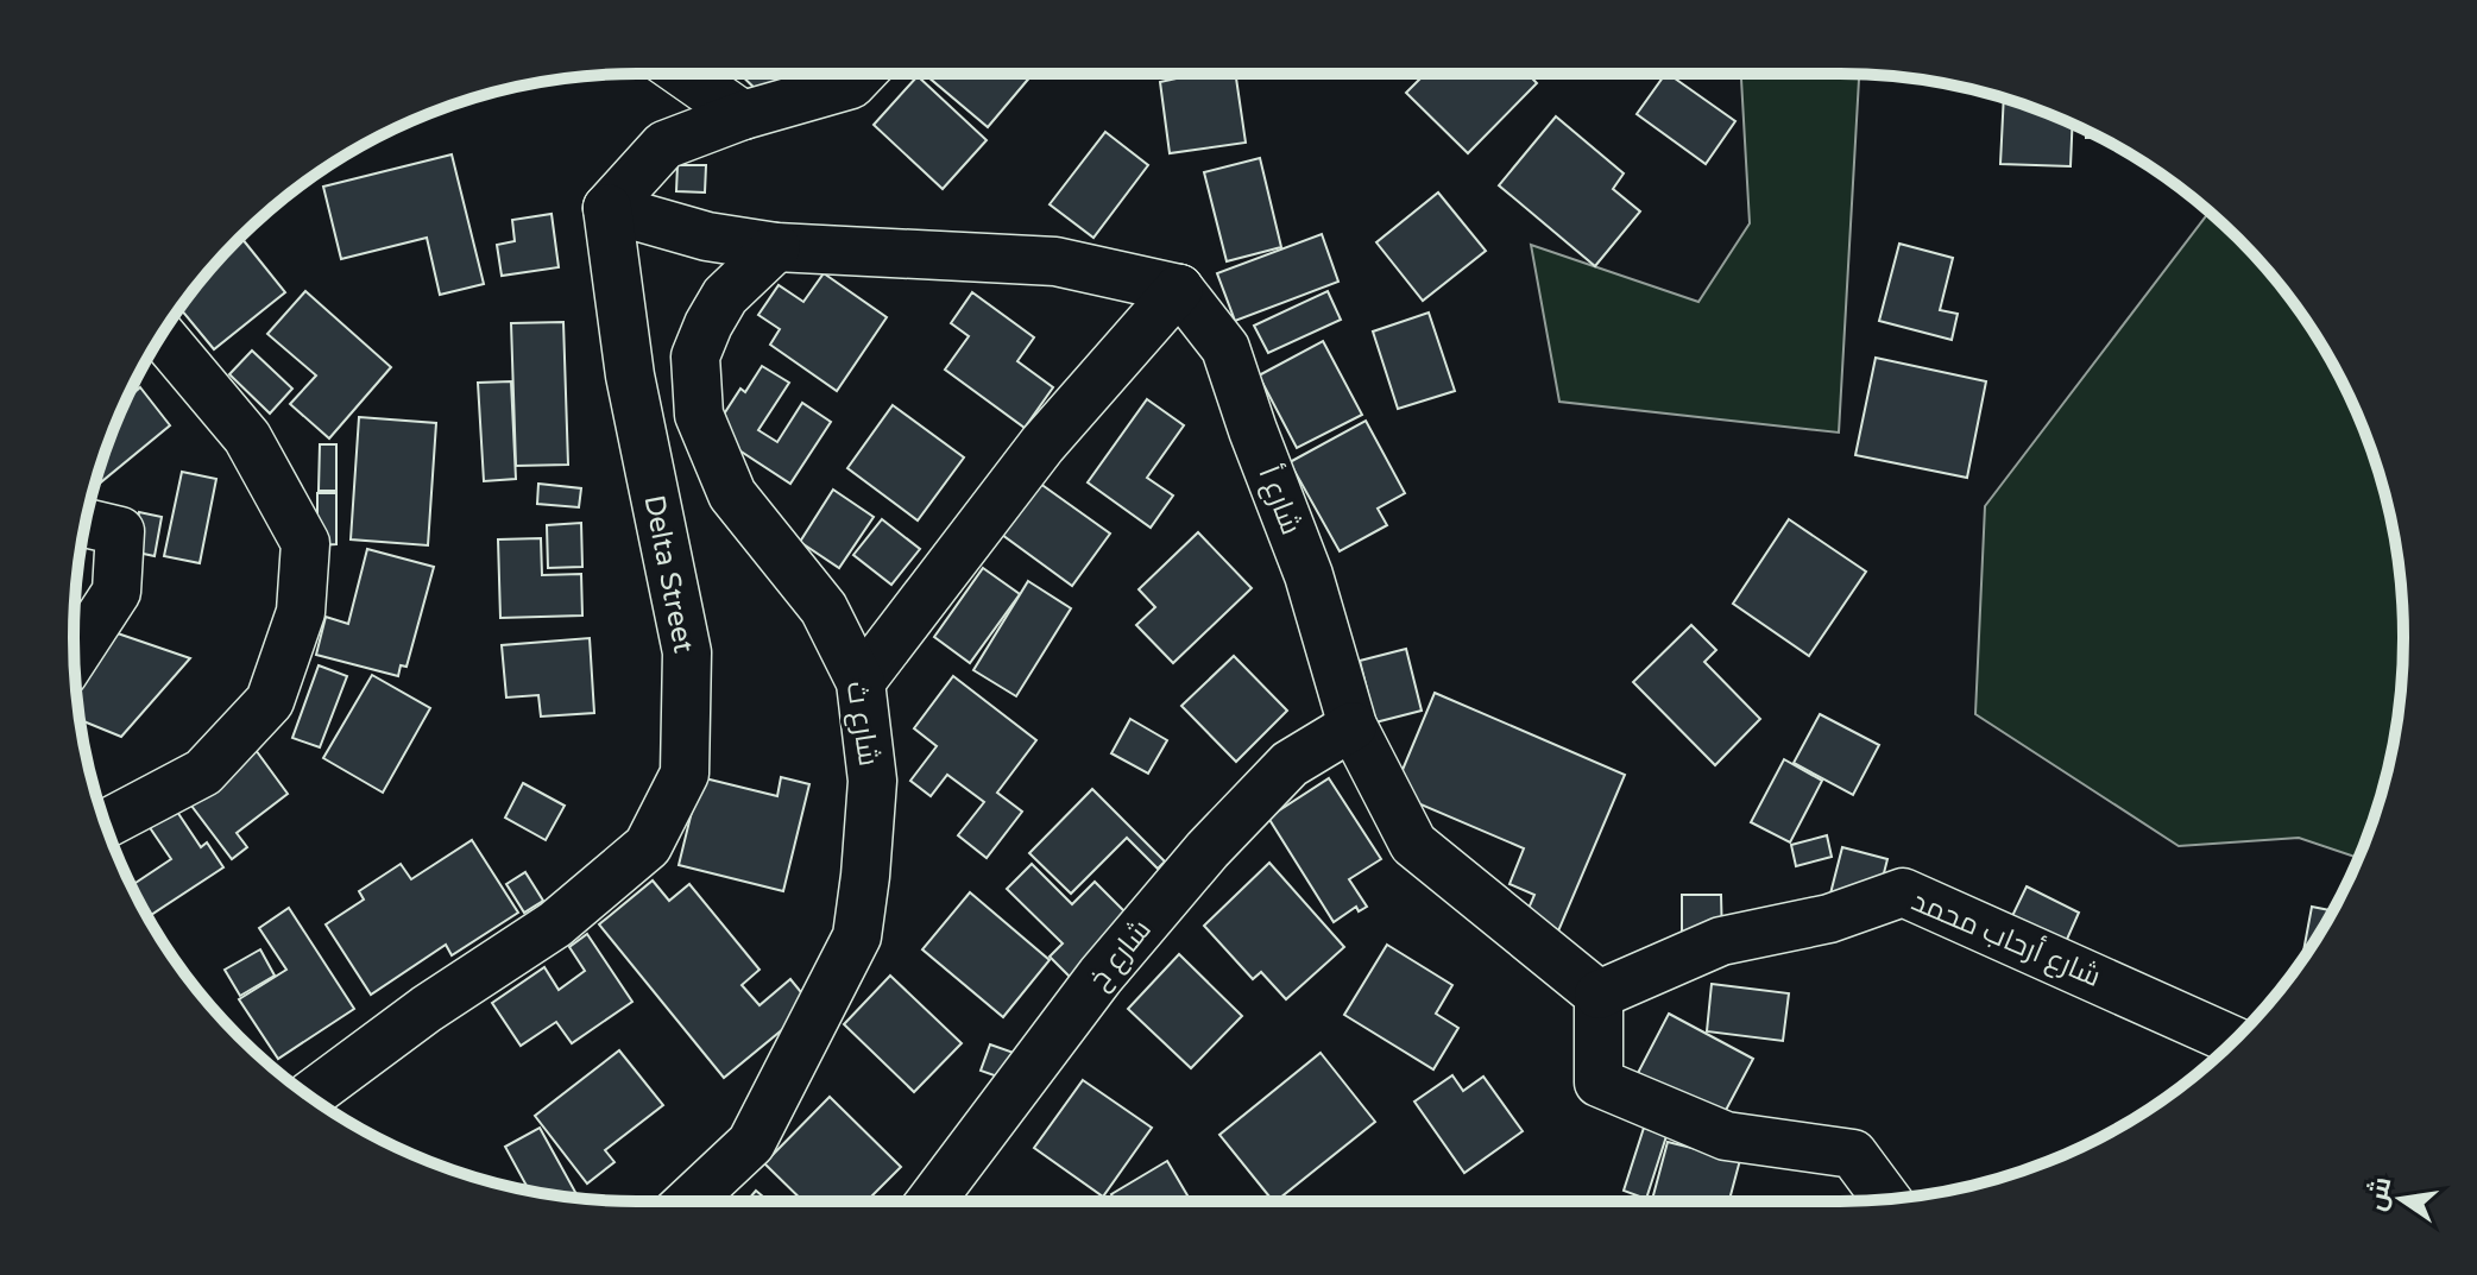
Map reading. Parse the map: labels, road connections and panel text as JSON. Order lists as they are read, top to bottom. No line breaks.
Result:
{"streets":{"street":["شارع أ","Delta Street","شارع ث","شارع أرحاب محمد","شارع خ"]},"crossings":[["شارع أ","شارع أرحاب محمد"],["شارع أ","شارع خ"]],"north":"left"}
